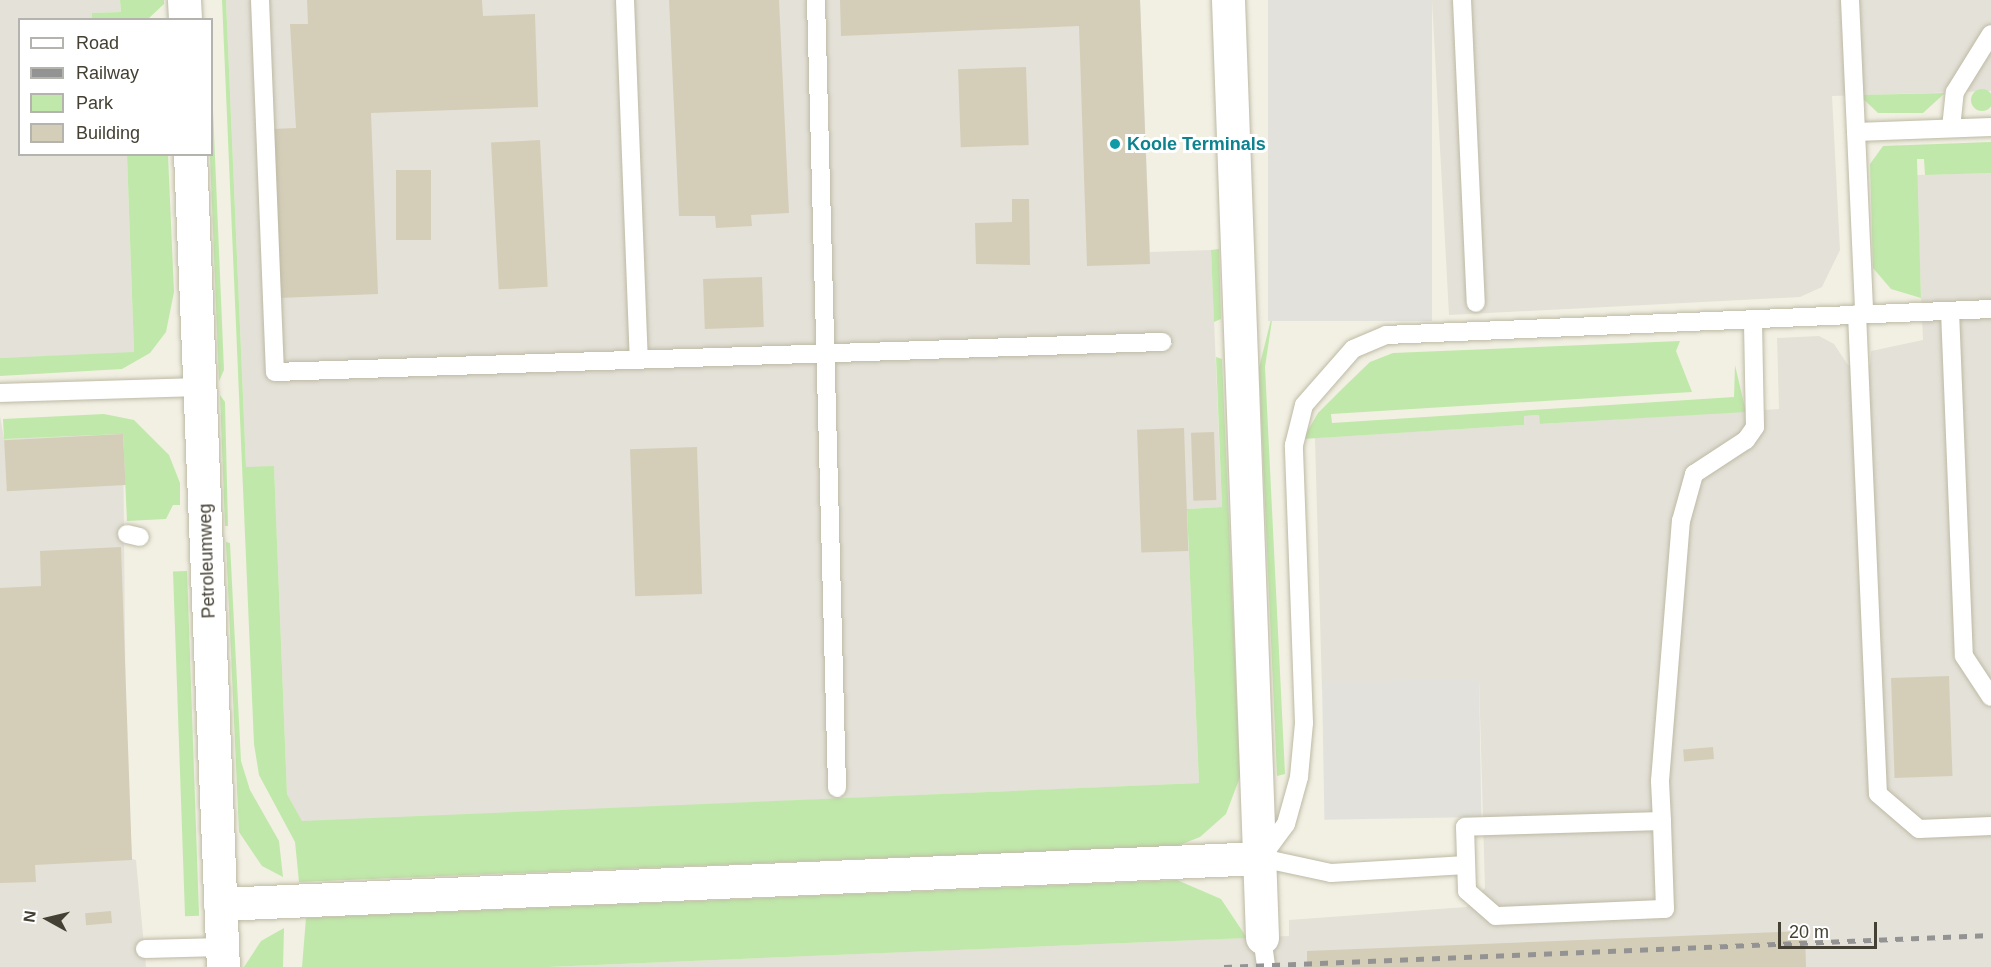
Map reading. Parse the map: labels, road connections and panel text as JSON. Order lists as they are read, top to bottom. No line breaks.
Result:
{"streets":{"street":["Petroleumweg"]},"places":["Koole Terminals"],"legend":["Road","Railway","Park","Building"],"scale_bar":"20 m","north":"left"}
